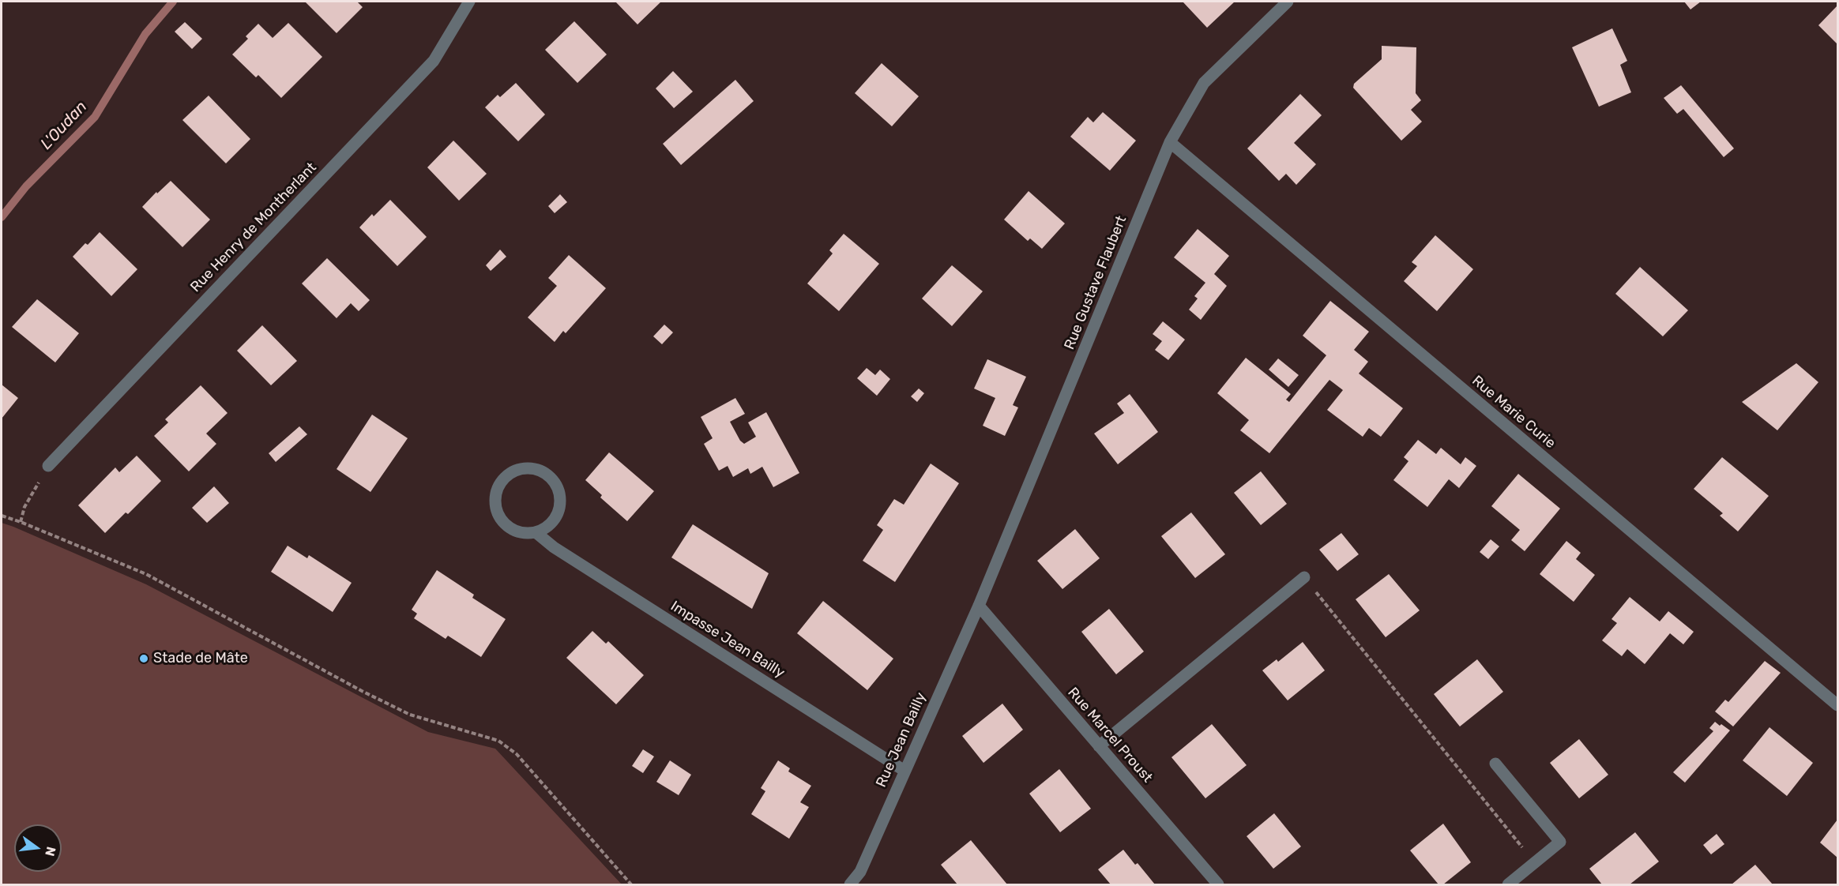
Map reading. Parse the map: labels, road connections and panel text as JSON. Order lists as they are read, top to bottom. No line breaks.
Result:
{"streets":{"street":["Rue Henry de Montherlant","Rue Gustave Flaubert","Rue Marie Curie","Impasse Jean Bailly","Rue Marcel Proust","Rue Jean Bailly"]},"crossings":[["Rue Gustave Flaubert","Rue Marie Curie"],["Rue Gustave Flaubert","Rue Marcel Proust"],["Rue Gustave Flaubert","Rue Jean Bailly"],["Impasse Jean Bailly","Rue Jean Bailly"],["Rue Marcel Proust","Rue Jean Bailly"]],"water":["L'Oudan"],"places":["Stade de Mâte"],"north":"right"}
